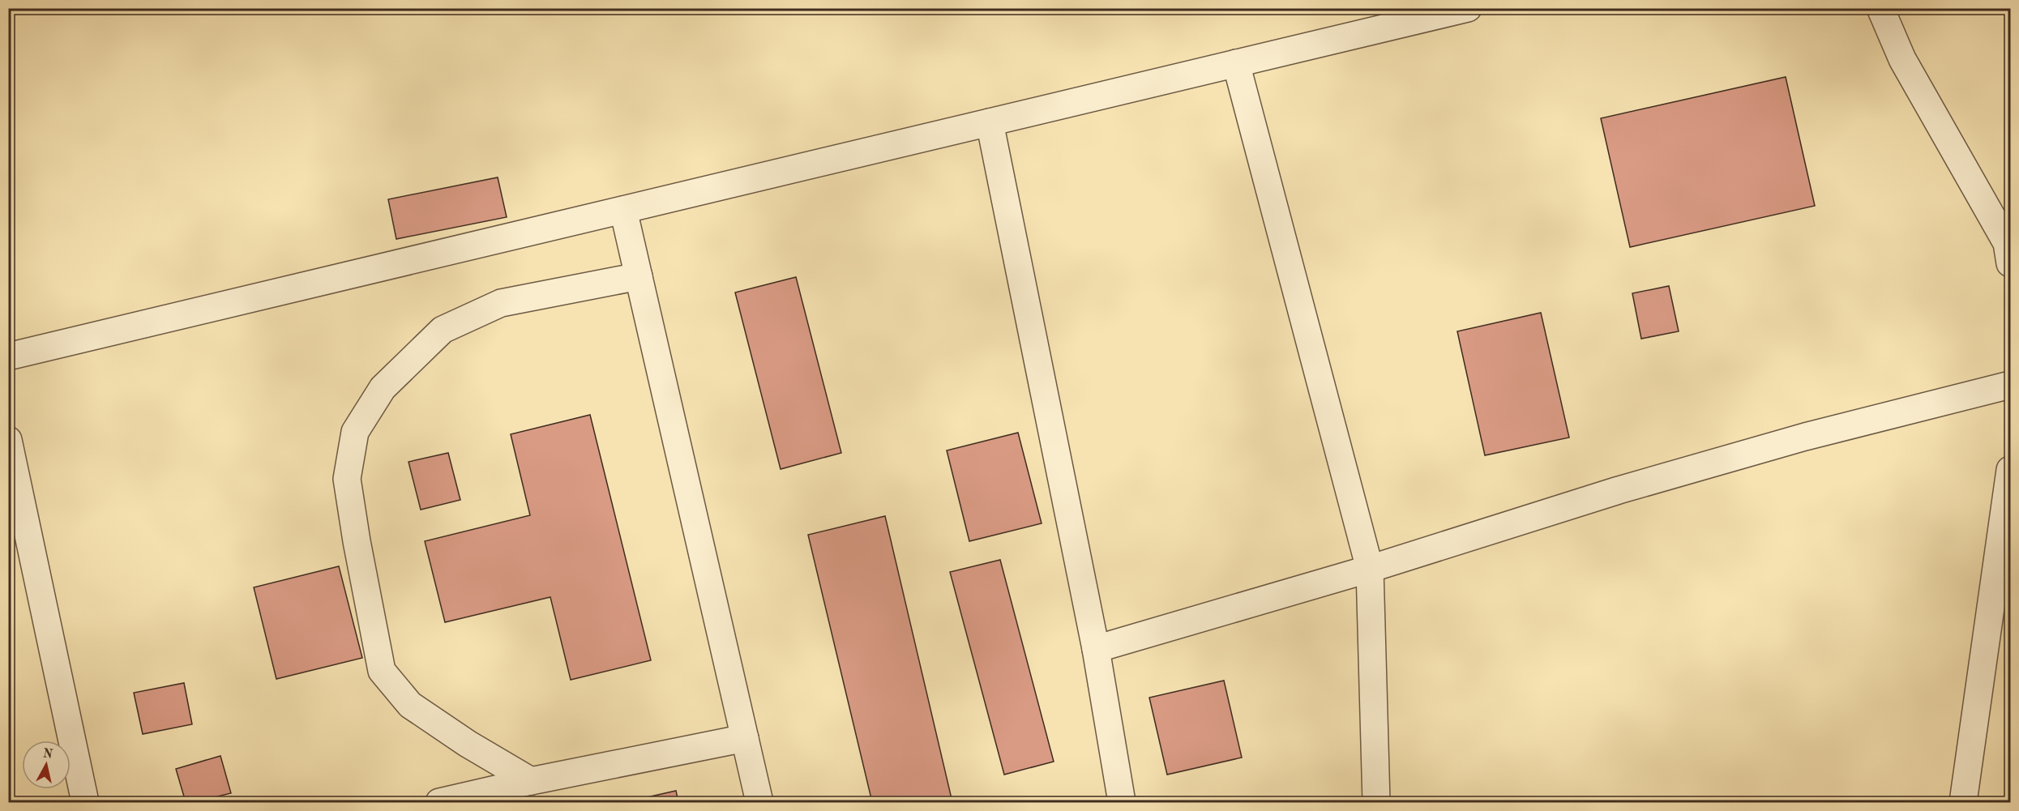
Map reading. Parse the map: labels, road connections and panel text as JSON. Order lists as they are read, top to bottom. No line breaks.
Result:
{"north":"top"}
